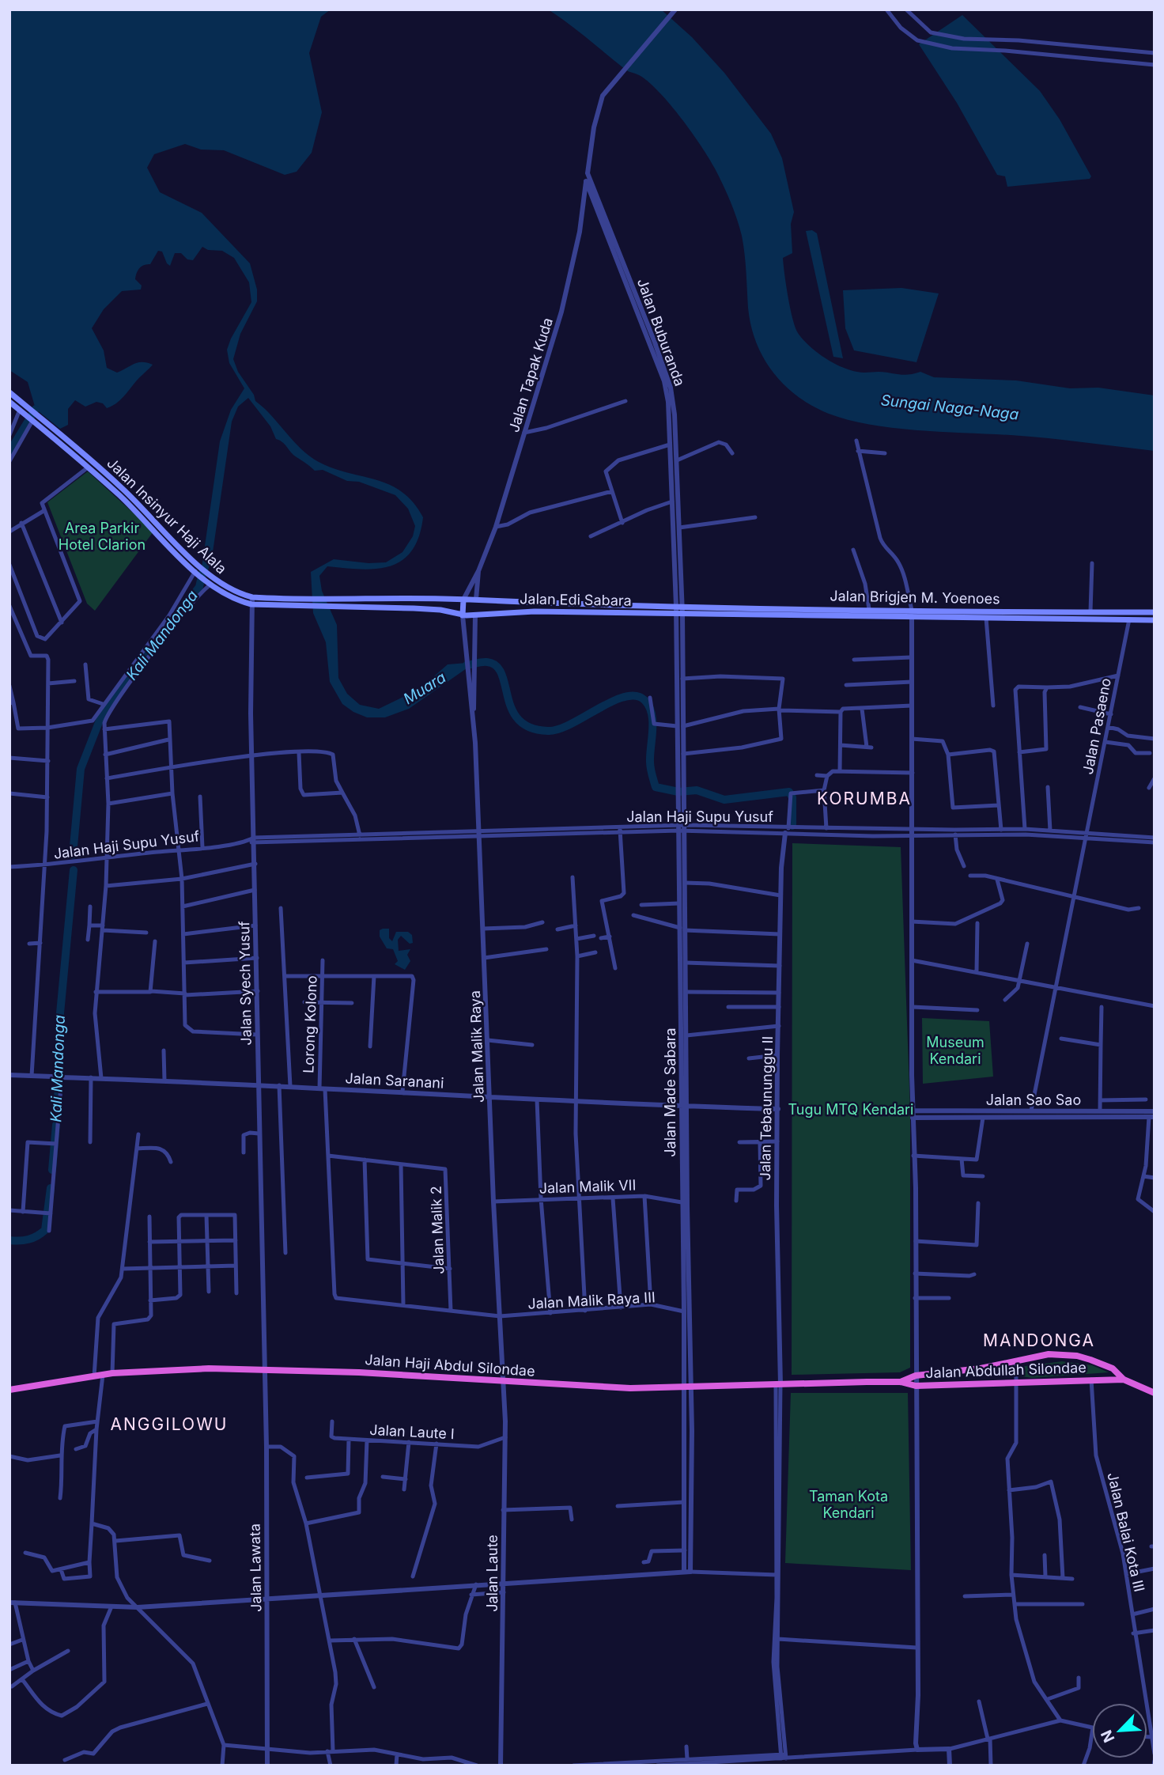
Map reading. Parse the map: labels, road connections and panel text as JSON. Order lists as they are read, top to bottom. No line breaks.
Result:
{"streets":{"highway":["Jalan Haji Abdul Silondae","Jalan Abdullah Silondae"],"main road":["Jalan Insinyur Haji Alala","Jalan Brigjen M. Yoenoes","Jalan Edi Sabara"],"street":["Jalan Buburanda","Jalan Tapak Kuda","Jalan Pasaeno","Jalan Haji Supu Yusuf","Jalan Syech Yusuf","Lorong Kolono","Jalan Malik Raya","Jalan Saranani","Jalan Made Sabara","Jalan Sao Sao","Jalan Tebaununggu II","Jalan Malik VII","Jalan Malik 2","Jalan Malik Raya III","Jalan Laute I","Jalan Balai Kota III","Jalan Lawata","Jalan Laute"]},"crossings":[["Jalan Buburanda","Jalan Tapak Kuda"],["Jalan Buburanda","Jalan Brigjen M. Yoenoes"],["Jalan Buburanda","Jalan Edi Sabara"],["Jalan Tapak Kuda","Jalan Insinyur Haji Alala"],["Jalan Tapak Kuda","Jalan Edi Sabara"],["Jalan Insinyur Haji Alala","Jalan Edi Sabara"],["Jalan Insinyur Haji Alala","Jalan Syech Yusuf"],["Jalan Brigjen M. Yoenoes","Jalan Edi Sabara"],["Jalan Brigjen M. Yoenoes","Jalan Pasaeno"],["Jalan Brigjen M. Yoenoes","Jalan Made Sabara"],["Jalan Edi Sabara","Jalan Made Sabara"],["Jalan Pasaeno","Jalan Haji Supu Yusuf"],["Jalan Pasaeno","Jalan Sao Sao"],["Jalan Haji Supu Yusuf","Jalan Syech Yusuf"],["Jalan Haji Supu Yusuf","Jalan Malik Raya"],["Jalan Haji Supu Yusuf","Jalan Made Sabara"],["Jalan Haji Supu Yusuf","Jalan Tebaununggu II"],["Jalan Syech Yusuf","Jalan Saranani"],["Jalan Syech Yusuf","Jalan Haji Abdul Silondae"],["Jalan Syech Yusuf","Jalan Lawata"],["Lorong Kolono","Jalan Saranani"],["Lorong Kolono","Jalan Malik 2"],["Lorong Kolono","Jalan Malik Raya III"],["Jalan Malik Raya","Jalan Saranani"],["Jalan Malik Raya","Jalan Malik VII"],["Jalan Malik Raya","Jalan Malik Raya III"],["Jalan Malik Raya","Jalan Haji Abdul Silondae"],["Jalan Malik Raya","Jalan Laute"],["Jalan Saranani","Jalan Made Sabara"],["Jalan Saranani","Jalan Tebaununggu II"],["Jalan Made Sabara","Jalan Malik VII"],["Jalan Made Sabara","Jalan Malik Raya III"],["Jalan Made Sabara","Jalan Haji Abdul Silondae"],["Jalan Tebaununggu II","Jalan Haji Abdul Silondae"],["Jalan Malik 2","Jalan Malik Raya III"],["Jalan Haji Abdul Silondae","Jalan Abdullah Silondae"],["Jalan Haji Abdul Silondae","Jalan Lawata"],["Jalan Haji Abdul Silondae","Jalan Laute"],["Jalan Abdullah Silondae","Jalan Balai Kota III"],["Jalan Laute I","Jalan Laute"]],"districts":["KORUMBA","MANDONGA","ANGGILOWU"],"water":["Sungai Naga-Naga","Kali Mandonga","Muara"],"parks":["Area Parkir Hotel Clarion","Museum Kendari","Tugu MTQ Kendari","Taman Kota Kendari"],"north":"bottom left"}
